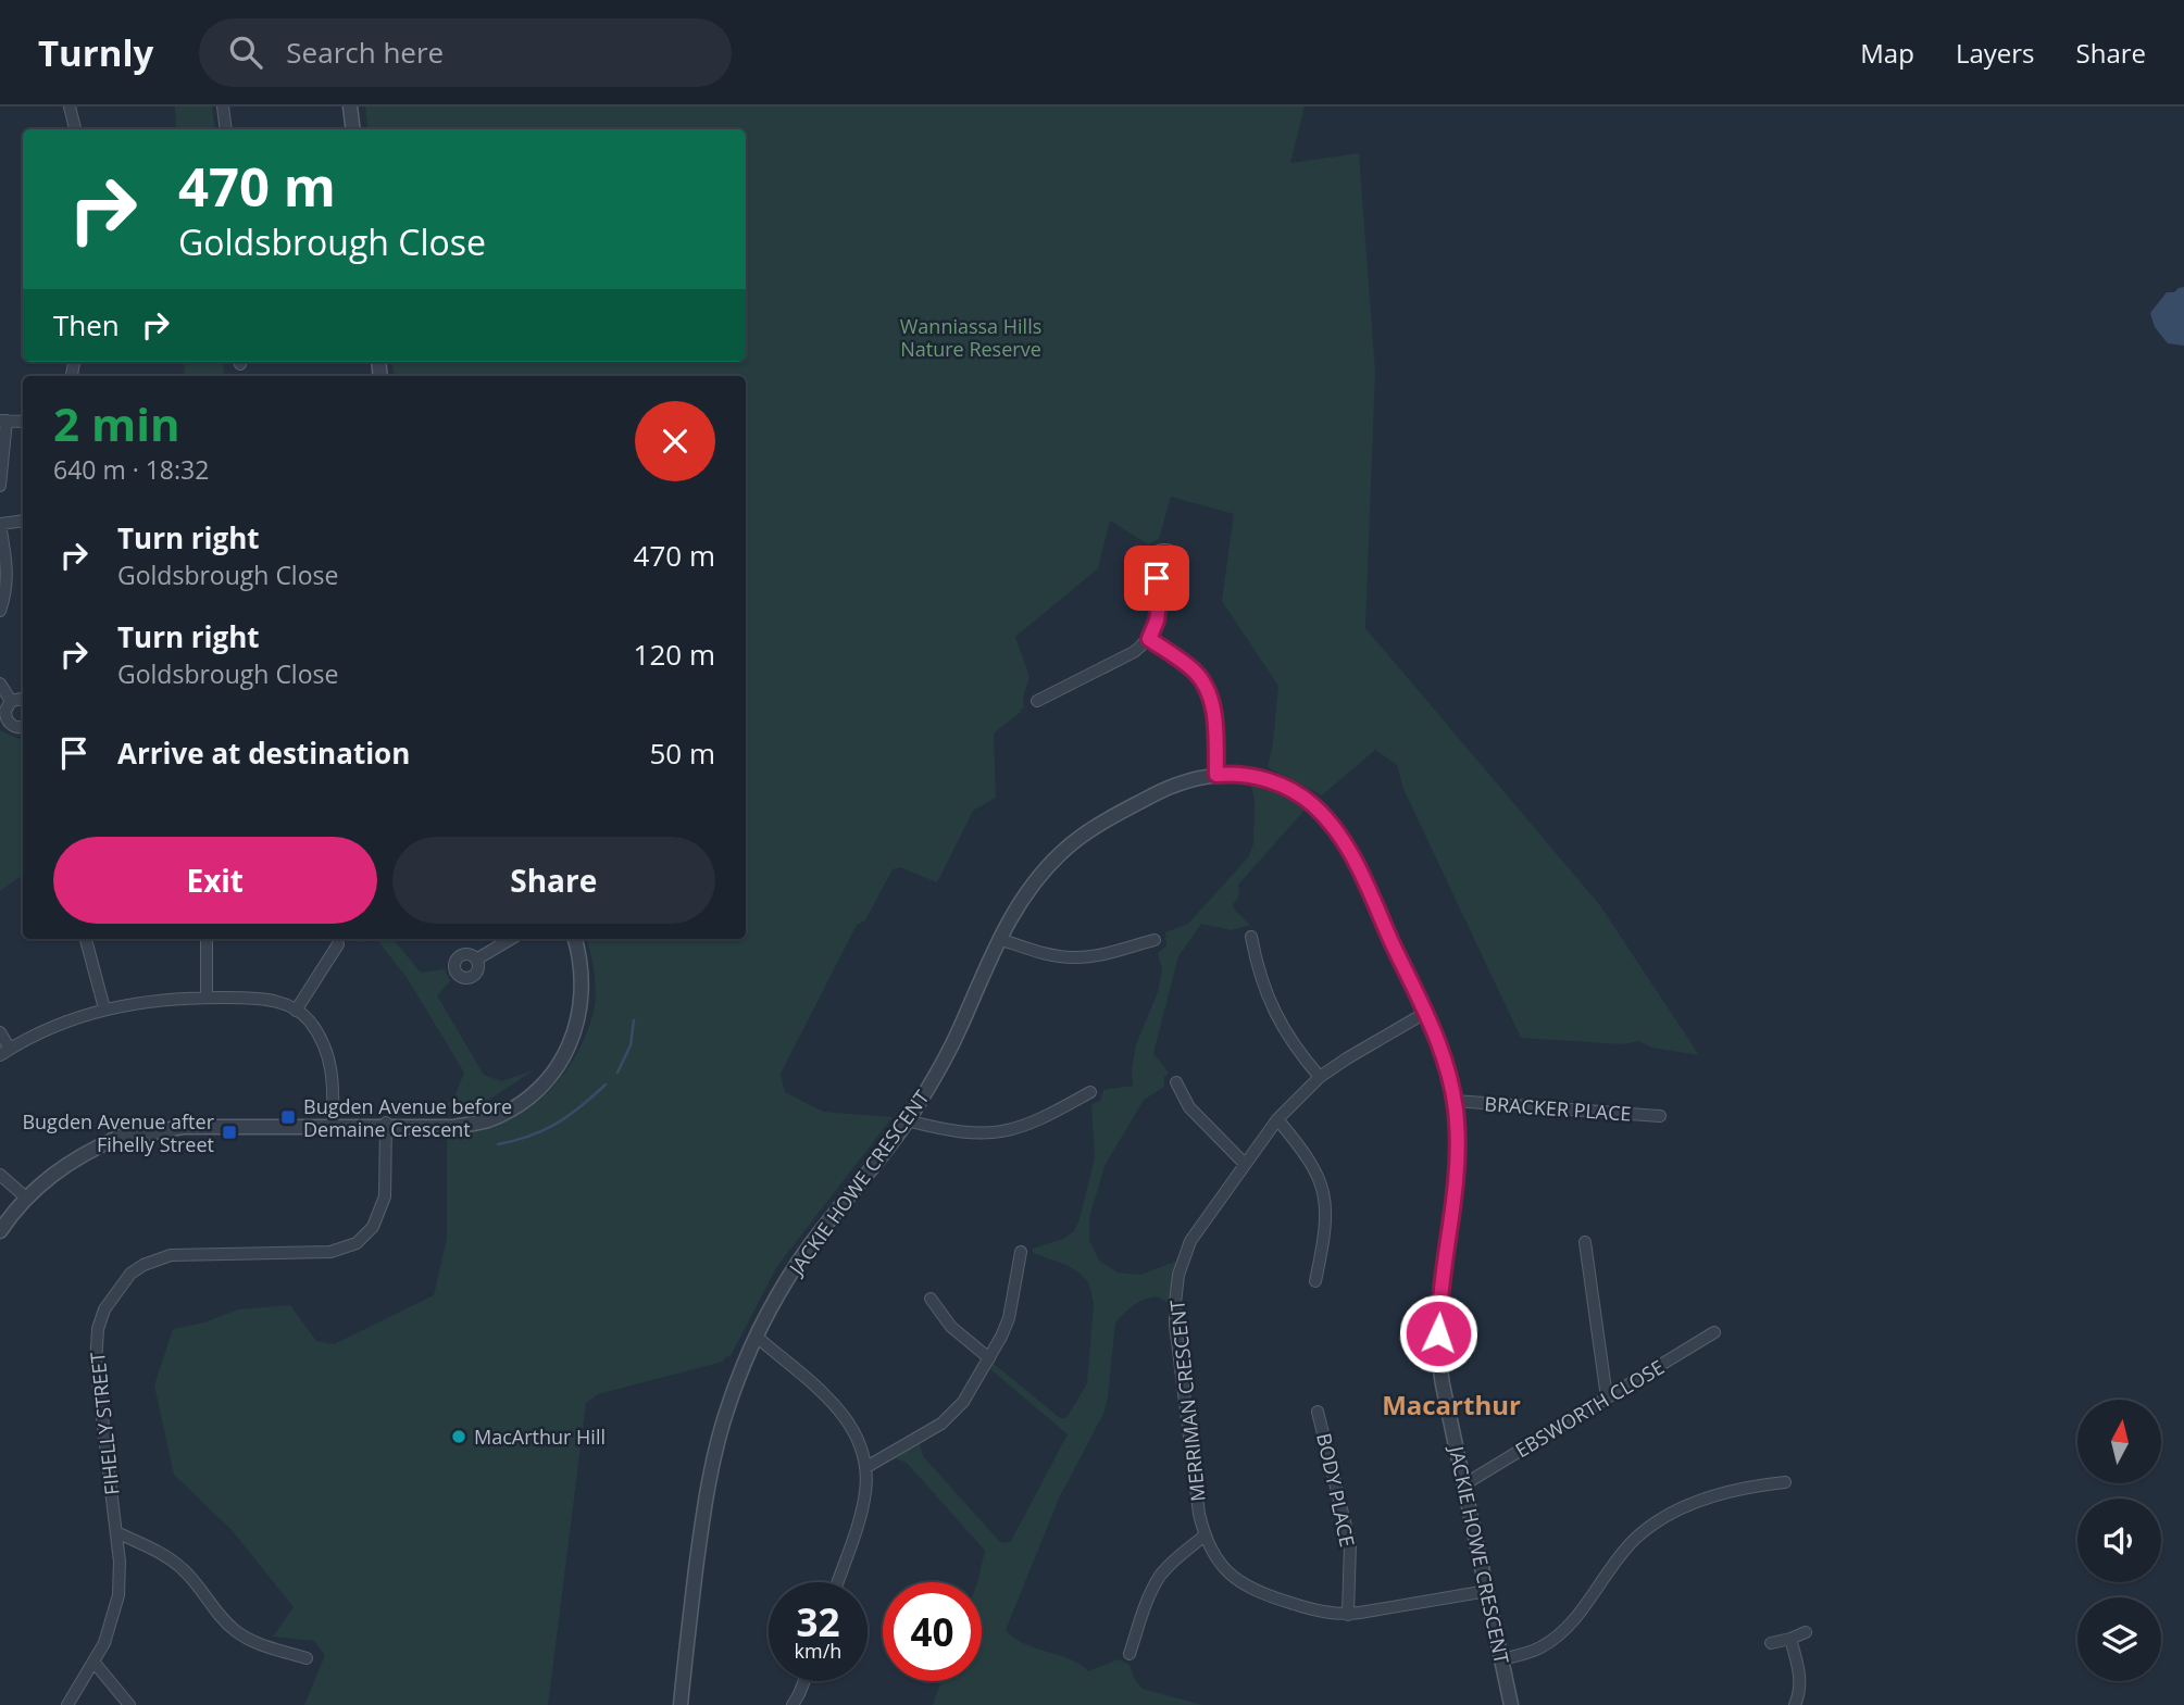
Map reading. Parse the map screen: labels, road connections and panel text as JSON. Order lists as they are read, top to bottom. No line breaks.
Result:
{"streets":{"street":["BRACKER PLACE","JACKIE HOWE CRESCENT","MERRIMAN CRESCENT","EBSWORTH CLOSE","FIHELLY STREET","BODY PLACE"]},"crossings":[["BRACKER PLACE","JACKIE HOWE CRESCENT"],["JACKIE HOWE CRESCENT","MERRIMAN CRESCENT"],["JACKIE HOWE CRESCENT","EBSWORTH CLOSE"],["MERRIMAN CRESCENT","BODY PLACE"]],"districts":["Macarthur"],"parks":["Wanniassa Hills Nature Reserve"],"places":{"transit":["Bugden Avenue before Demaine Crescent","Bugden Avenue after Fihelly Street"],"other":["MacArthur Hill"]},"north":"top","page":{"header":"Turnly","search":"Search here","nav":["Map","Layers","Share"],"turn":["470 m","Goldsbrough Close"],"then":"Then","heading":["2 min","640 m · 18:32"],"list":[{"name":"Turn right","note":"Goldsbrough Close","value":"470 m"},{"name":"Turn right","note":"Goldsbrough Close","value":"120 m"},{"name":"Arrive at destination","value":"50 m"}],"buttons":["Exit","Share"],"speed":"32 km/h","limit":"40"}}
